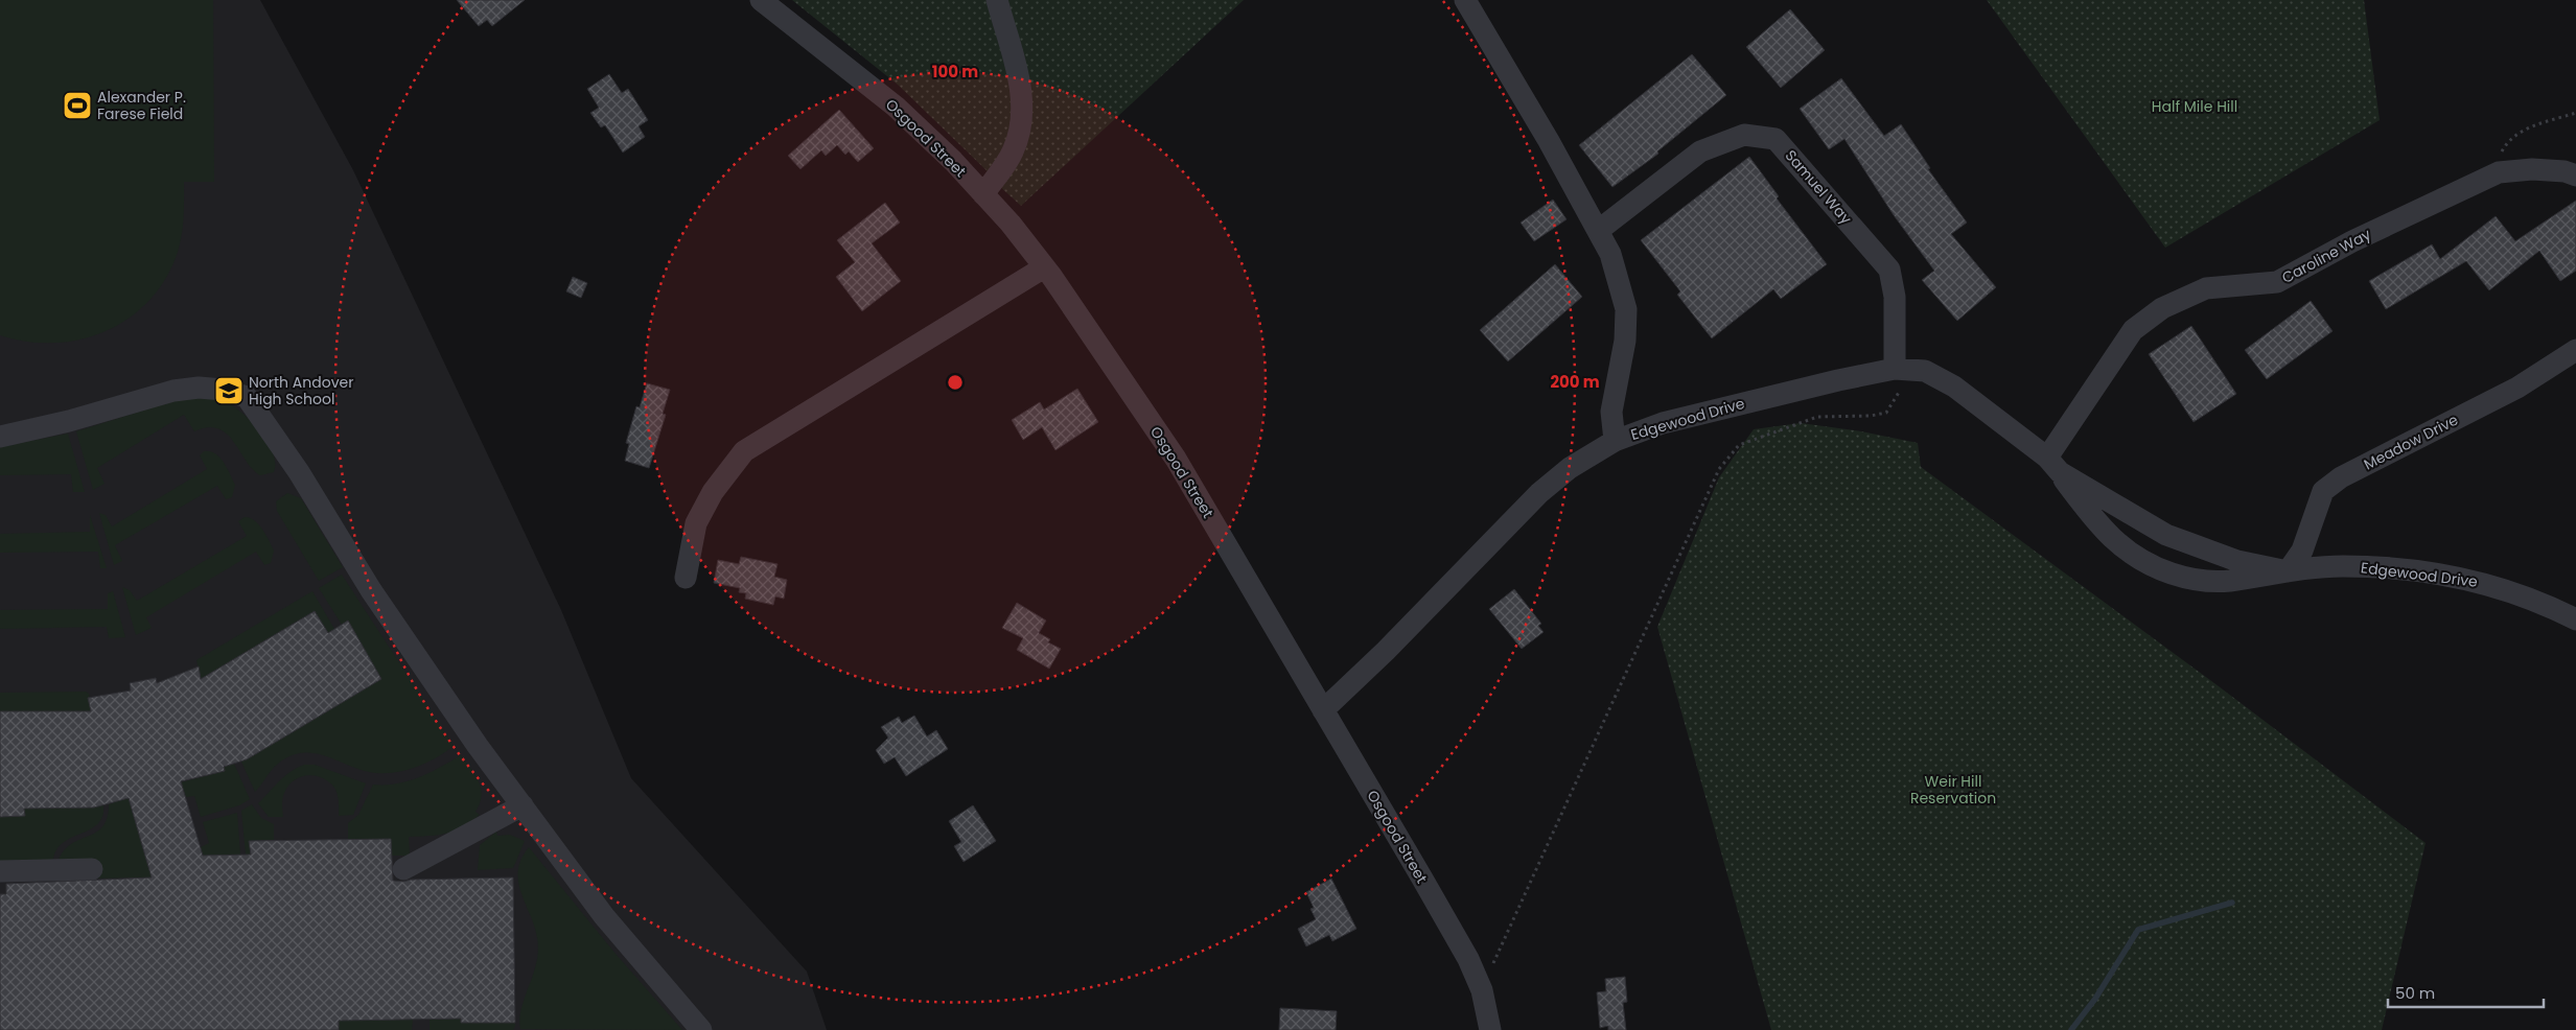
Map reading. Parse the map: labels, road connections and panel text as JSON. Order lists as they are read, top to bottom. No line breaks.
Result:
{"streets":{"street":["Osgood Street","Samuel Way","Caroline Way","Edgewood Drive","Meadow Drive"]},"crossings":[["Osgood Street","Edgewood Drive"],["Samuel Way","Edgewood Drive"],["Caroline Way","Edgewood Drive"],["Edgewood Drive","Meadow Drive"]],"parks":["Half Mile Hill","Weir Hill Reservation"],"places":{"sports":["Alexander P. Farese Field"],"school or university":["North Andover High School"]},"scale_bar":"50 m","rings":["100 m","200 m"]}
